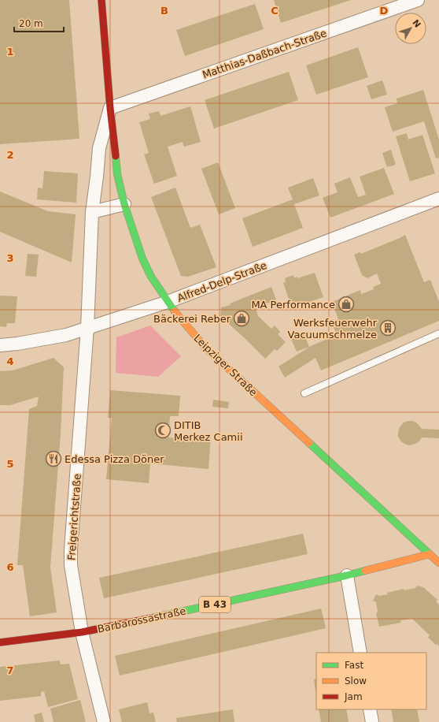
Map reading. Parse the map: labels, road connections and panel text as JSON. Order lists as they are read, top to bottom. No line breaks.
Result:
{"streets":{"main road":["Leipziger Straße","B 43","Barbarossastraße"],"street":["Matthias-Daßbach-Straße","Alfred-Delp-Straße","Freigerichtstraße"]},"crossings":[["Matthias-Daßbach-Straße","Leipziger Straße"],["Alfred-Delp-Straße","Leipziger Straße"],["Alfred-Delp-Straße","Freigerichtstraße"],["Leipziger Straße","Freigerichtstraße"],["Leipziger Straße","Barbarossastraße"],["Freigerichtstraße","Barbarossastraße"]],"places":{"shop":["MA Performance","Bäckerei Reber"],"building":["Werksfeuerwehr Vacuumschmelze"],"mosque":["DITIB Merkez Camii"],"restaurant":["Edessa Pizza Döner"]},"legend":["Fast","Slow","Jam"],"scale_bar":"20 m","north":"top right","grid":{"columns":["B","C","D"],"rows":["1","2","3","4","5","6","7"]}}
